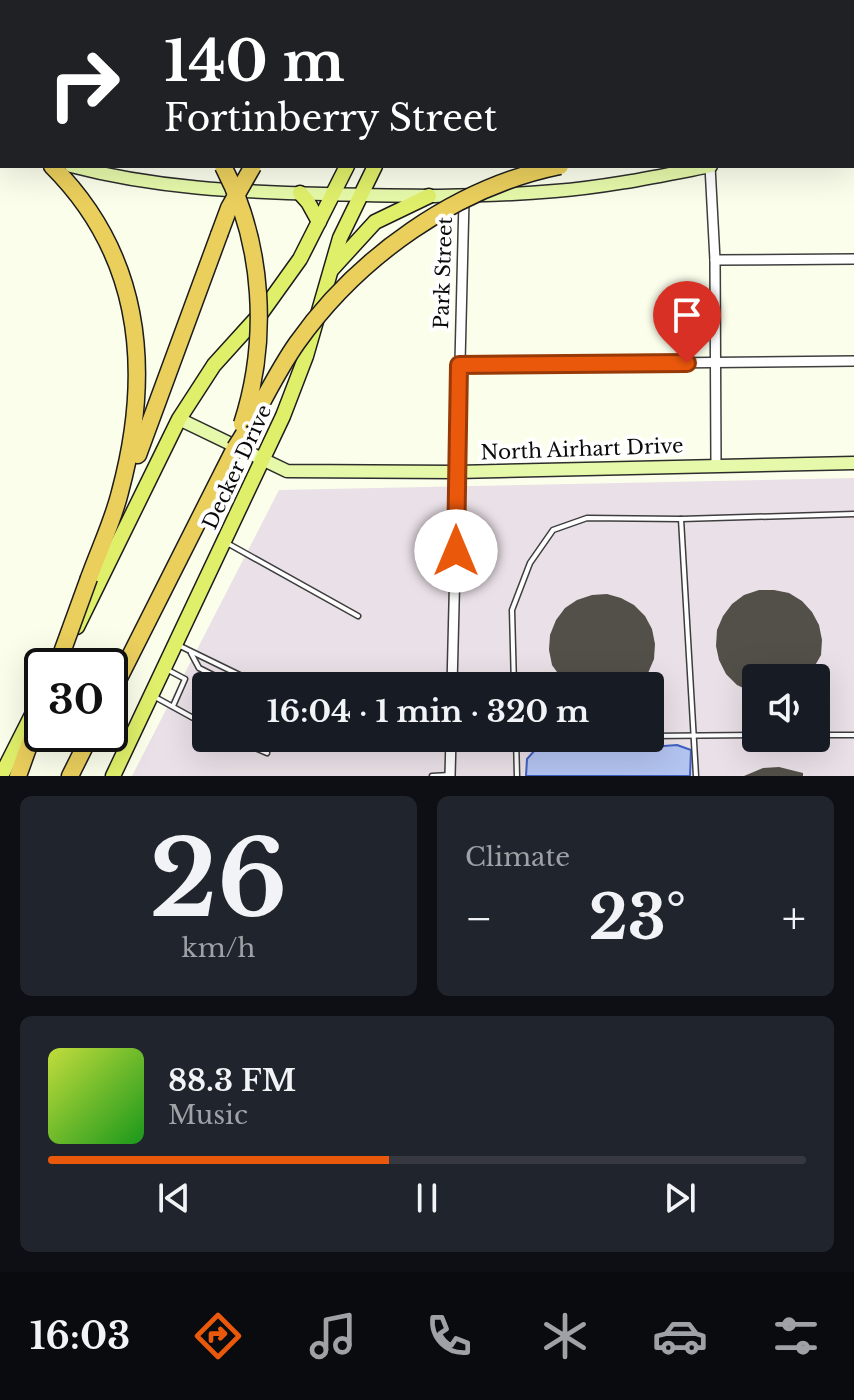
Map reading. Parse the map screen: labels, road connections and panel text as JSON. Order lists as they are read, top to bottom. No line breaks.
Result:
{"streets":{"highway":["Decker Drive"],"street":["Park Street","North Airhart Drive"]},"crossings":[["Park Street","North Airhart Drive"],["North Airhart Drive","Decker Drive"]],"page":{"turn":["140 m","Fortinberry Street"],"limit":"30","trip":"16:04 · 1 min · 320 m","tile":[["26","km/h"],"Climate"],"heat":["−","23°","+"],"song":["88.3 FM","Music"],"tabs":"16:03"}}
